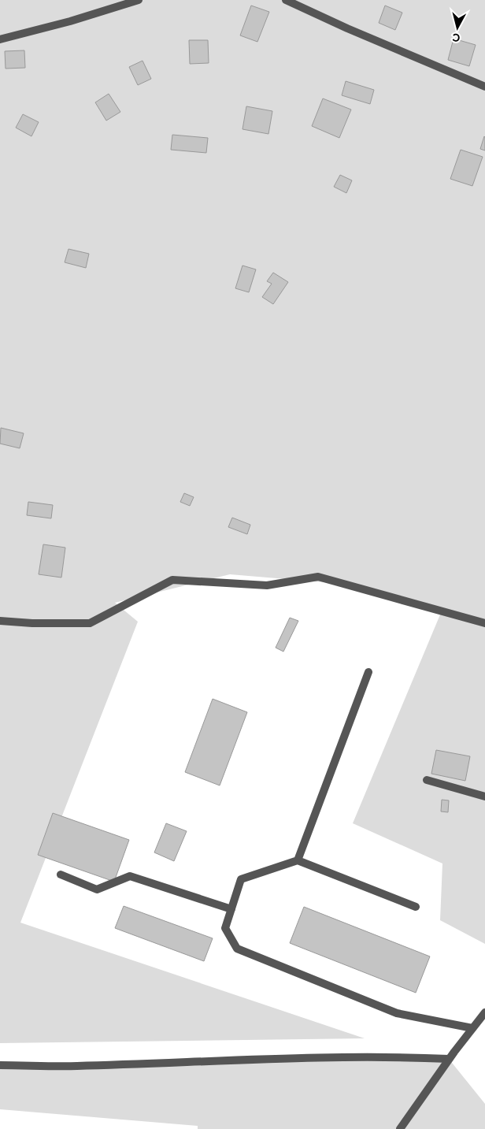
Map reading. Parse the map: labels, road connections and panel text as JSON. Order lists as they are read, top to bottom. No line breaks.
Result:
{"north":"bottom"}
